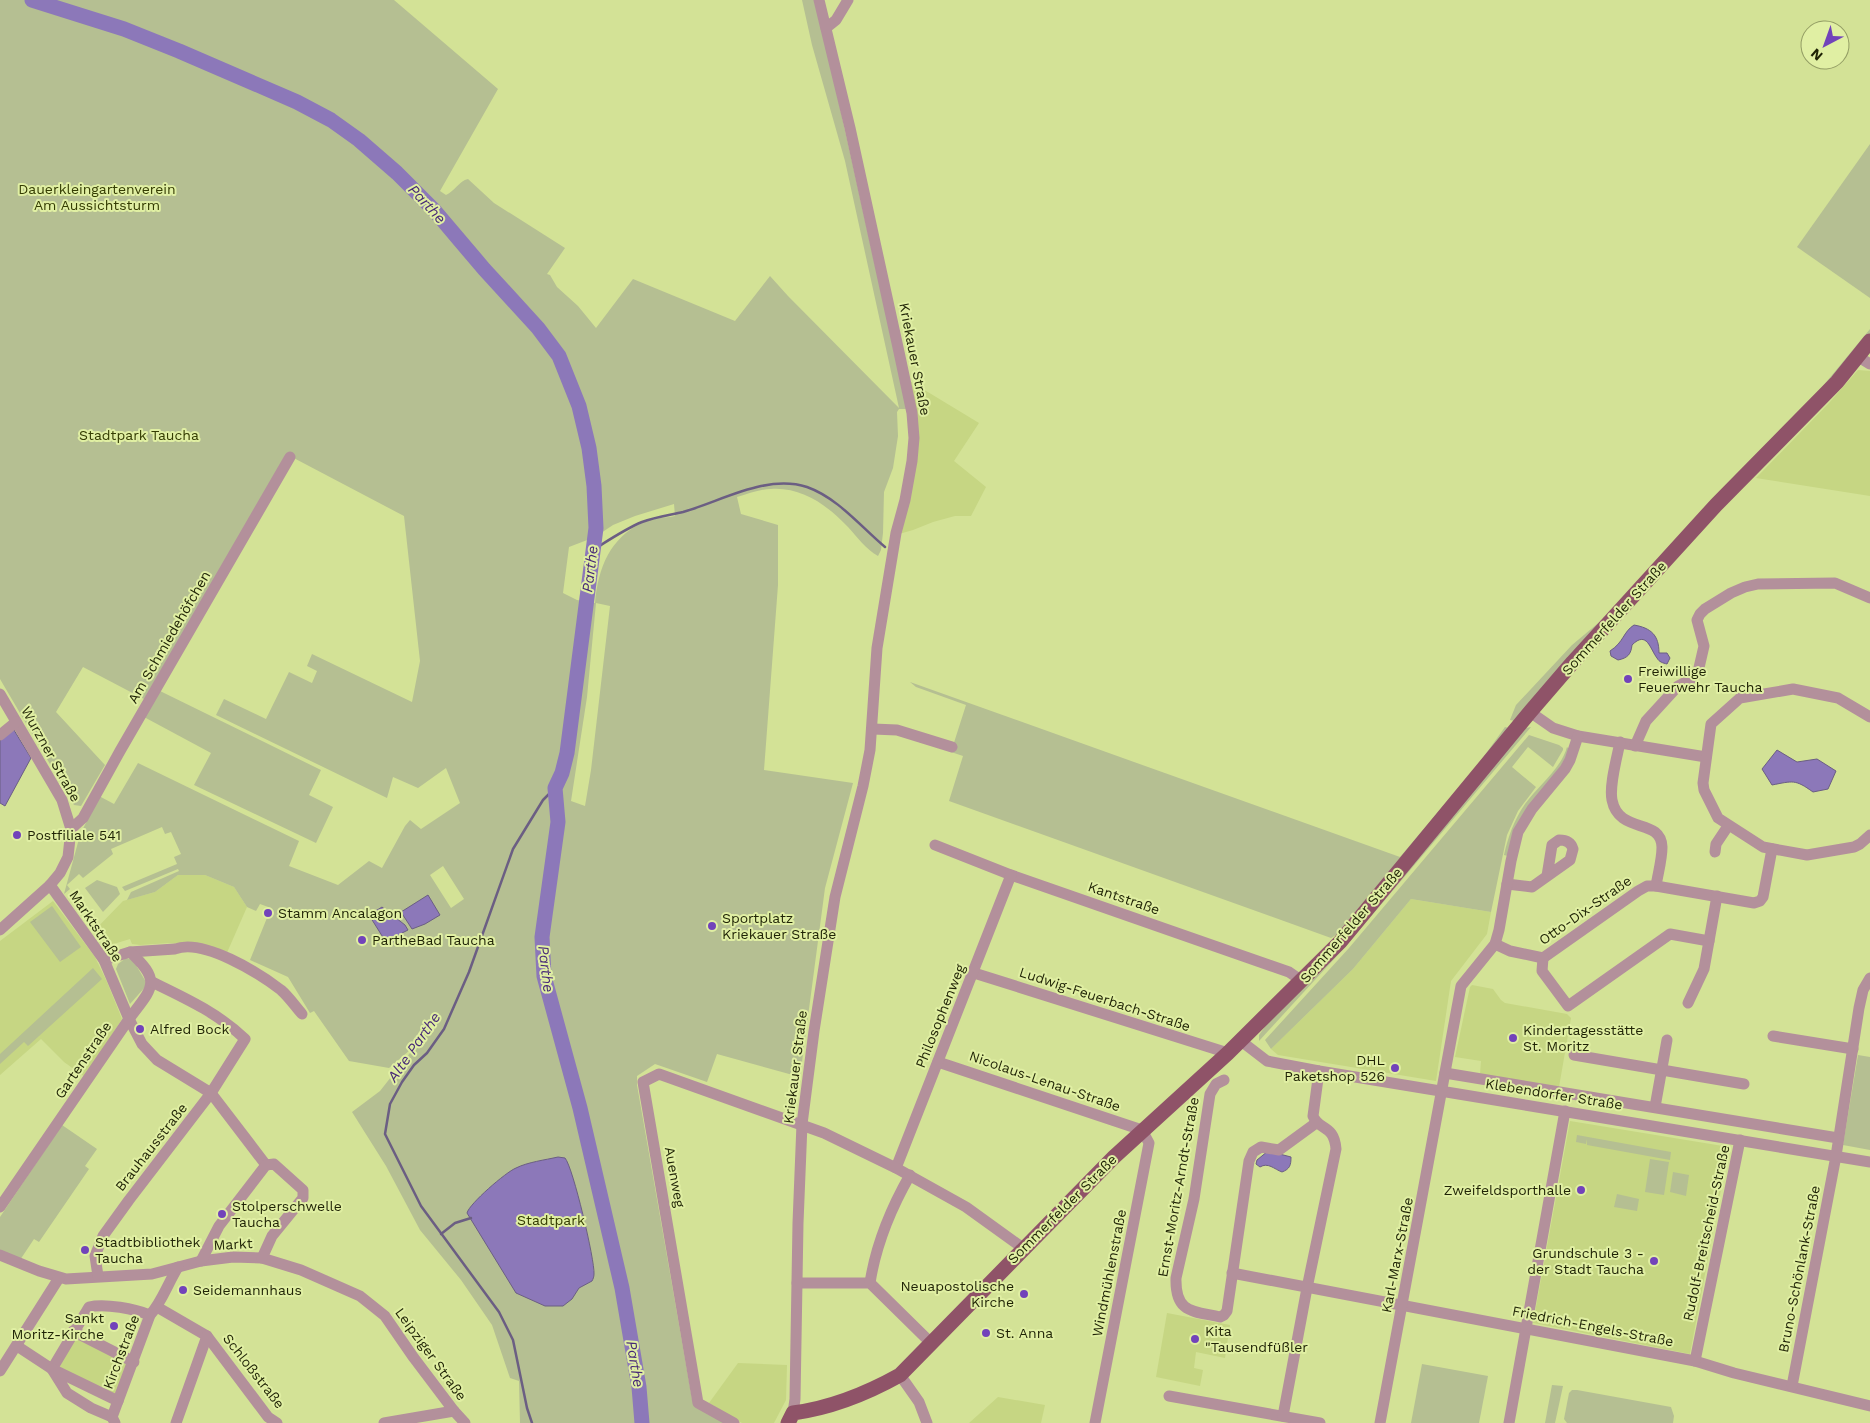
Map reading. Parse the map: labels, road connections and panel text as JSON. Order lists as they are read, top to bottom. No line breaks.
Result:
{"streets":{"main road":["Sommerfelder Straße"],"street":["Kriekauer Straße","Am Schmiedehöfchen","Wurzner Straße","Kantstraße","Otto-Dix-Straße","Marktstraße","Ludwig-Feuerbach-Straße","Philosophenweg","Gartenstraße","Nicolaus-Lenau-Straße","Klebendorfer Straße","Brauhausstraße","Auenweg","Ernst-Moritz-Arndt-Straße","Rudolf-Breitscheid-Straße","Markt","Karl-Marx-Straße","Bruno-Schönlank-Straße","Windmühlenstraße","Friedrich-Engels-Straße","Kirchstraße","Leipziger Straße","Schloßstraße"]},"crossings":[["Kriekauer Straße","Sommerfelder Straße"],["Kriekauer Straße","Auenweg"],["Sommerfelder Straße","Kantstraße"],["Sommerfelder Straße","Ludwig-Feuerbach-Straße"],["Sommerfelder Straße","Nicolaus-Lenau-Straße"],["Sommerfelder Straße","Klebendorfer Straße"],["Sommerfelder Straße","Windmühlenstraße"],["Am Schmiedehöfchen","Wurzner Straße"],["Wurzner Straße","Marktstraße"],["Kantstraße","Philosophenweg"],["Otto-Dix-Straße","Karl-Marx-Straße"],["Marktstraße","Gartenstraße"],["Marktstraße","Brauhausstraße"],["Marktstraße","Markt"],["Ludwig-Feuerbach-Straße","Philosophenweg"],["Philosophenweg","Nicolaus-Lenau-Straße"],["Gartenstraße","Brauhausstraße"],["Nicolaus-Lenau-Straße","Windmühlenstraße"],["Klebendorfer Straße","Rudolf-Breitscheid-Straße"],["Klebendorfer Straße","Karl-Marx-Straße"],["Klebendorfer Straße","Bruno-Schönlank-Straße"],["Brauhausstraße","Markt"],["Rudolf-Breitscheid-Straße","Friedrich-Engels-Straße"],["Markt","Kirchstraße"],["Markt","Leipziger Straße"],["Karl-Marx-Straße","Friedrich-Engels-Straße"],["Bruno-Schönlank-Straße","Friedrich-Engels-Straße"],["Kirchstraße","Schloßstraße"]],"water":["Parthe","Alte Parthe"],"parks":["Dauerkleingartenverein Am Aussichtsturm","Stadtpark Taucha","Stadtpark"],"places":["Freiwillige Feuerwehr Taucha","Postfiliale 541","Stamm Ancalagon","Sportplatz Kriekauer Straße","PartheBad Taucha","Alfred Bock","Kindertagesstätte St. Moritz","DHL Paketshop 526","Zweifeldsporthalle","Stolperschwelle Taucha","Stadtbibliothek Taucha","Grundschule 3 - der Stadt Taucha","Seidemannhaus","Neuapostolische Kirche","Sankt Moritz-Kirche","St. Anna","Kita \"Tausendfüßler"],"north":"bottom left"}
